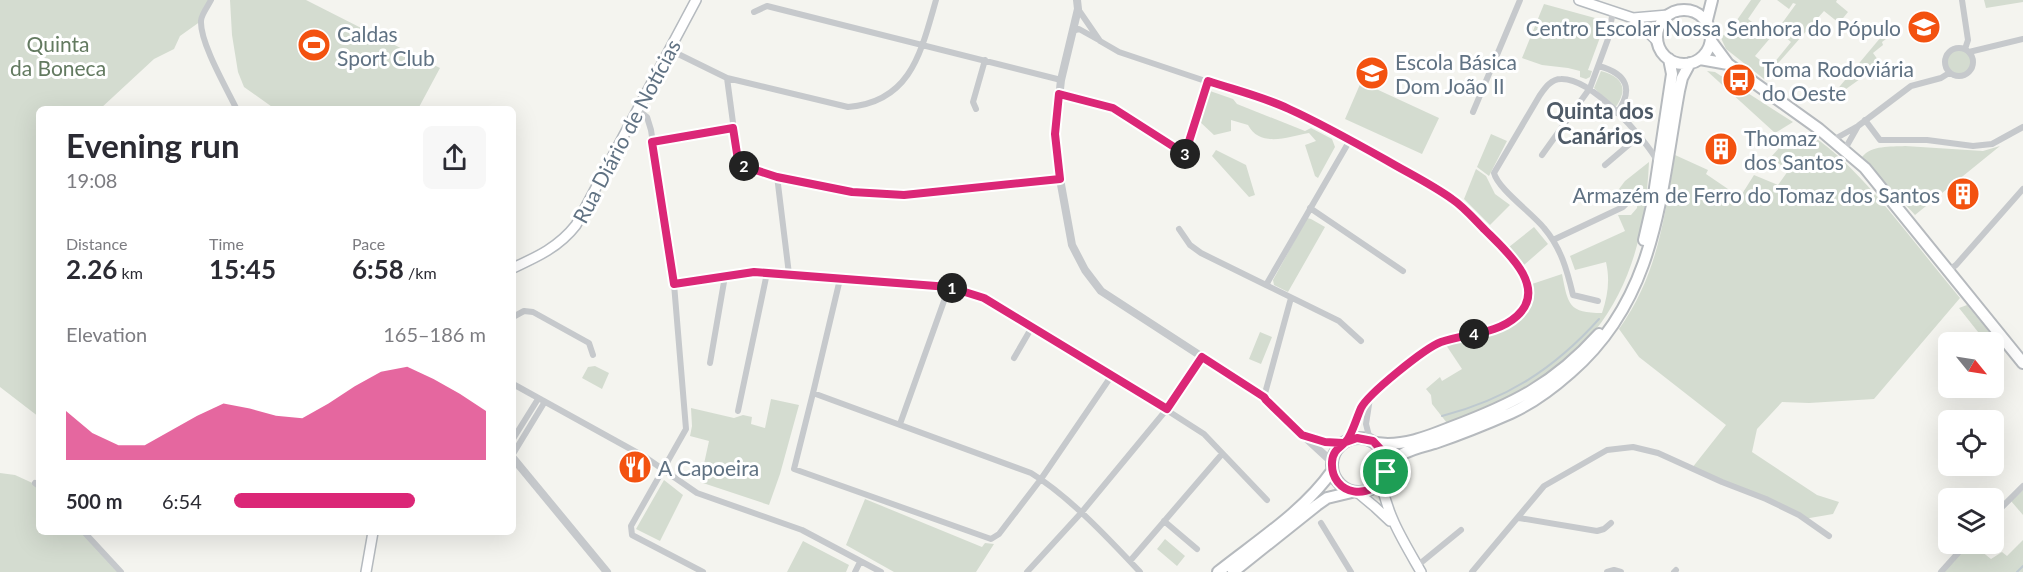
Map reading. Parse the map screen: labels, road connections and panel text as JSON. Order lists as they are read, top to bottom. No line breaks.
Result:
{"streets":{"main road":["Rua Diário de Notícias"]},"districts":["Quinta dos Canários"],"parks":["Quinta da Boneca"],"places":{"school or university":["Centro Escolar Nossa Senhora do Pópulo","Escola Básica Dom João II"],"sports":["Caldas Sport Club"],"bus stop":["Toma Rodoviária do Oeste"],"building":["Thomaz dos Santos","Armazém de Ferro do Tomaz dos Santos"],"restaurant":["A Capoeira"]},"north":"bottom right","page":{"heading":["Evening run","19:08"],"pins":["3","2","1","4"],"stats":[["Distance","2.26 km"],["Time","15:45"],["Pace","6:58 /km"]],"chart":["Elevation","165–186 m"],"list":[{"name":"500 m","note":"6:54"}]}}
